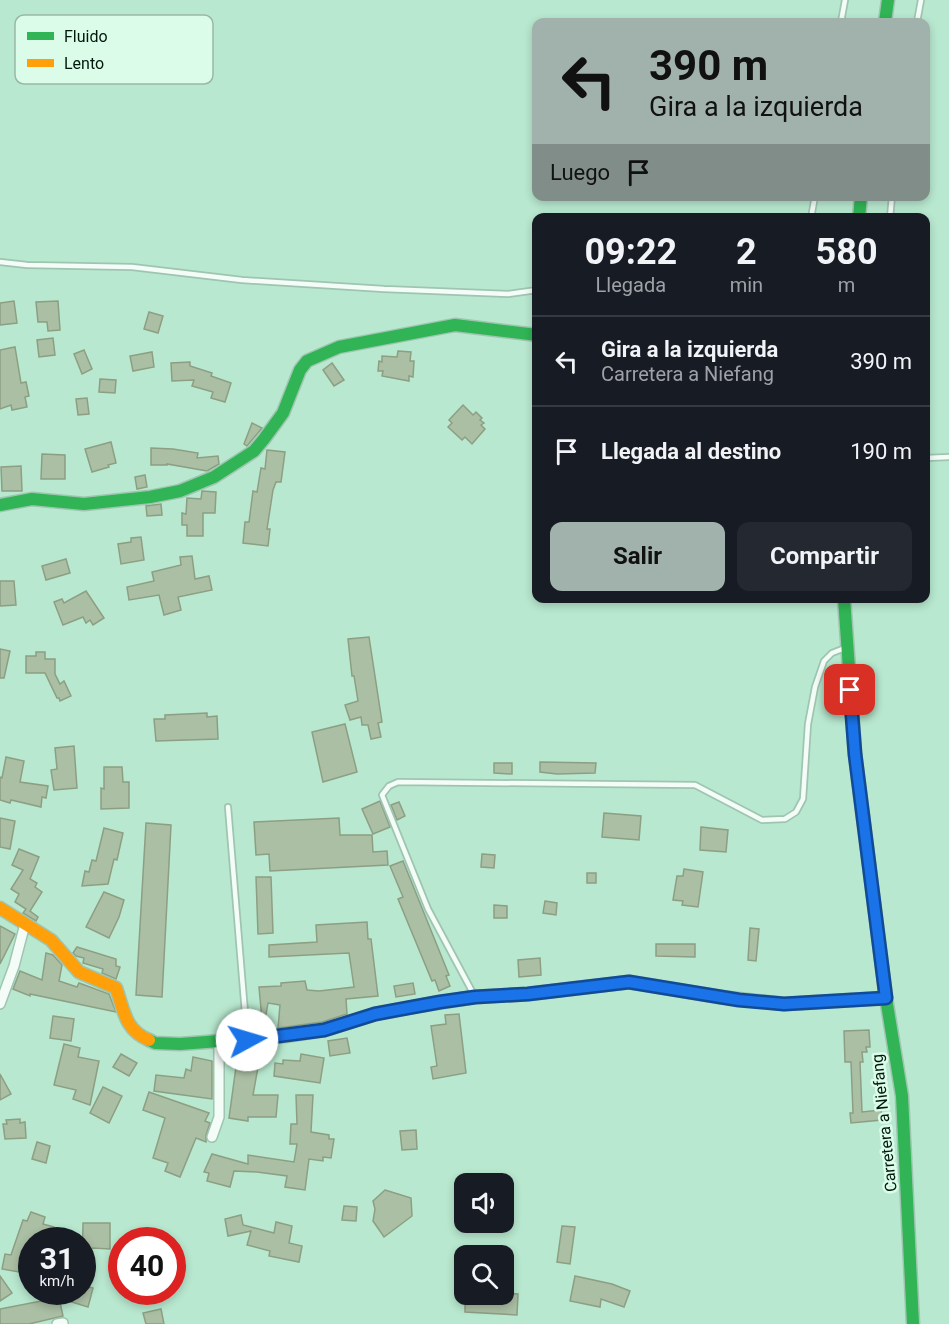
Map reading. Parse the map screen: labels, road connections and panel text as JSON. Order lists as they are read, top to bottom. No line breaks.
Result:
{"streets":{"street":["Carretera a Niefang"]},"legend":["Fluido","Lento"],"page":{"turn":["390 m","Gira a la izquierda"],"then":"Luego","eta":["09:22","Llegada","2","min","580","m"],"list":[{"name":"Gira a la izquierda","note":"Carretera a Niefang","value":"390 m"},{"name":"Llegada al destino","value":"190 m"}],"buttons":["Salir","Compartir"],"speed":"31 km/h","limit":"40"}}
